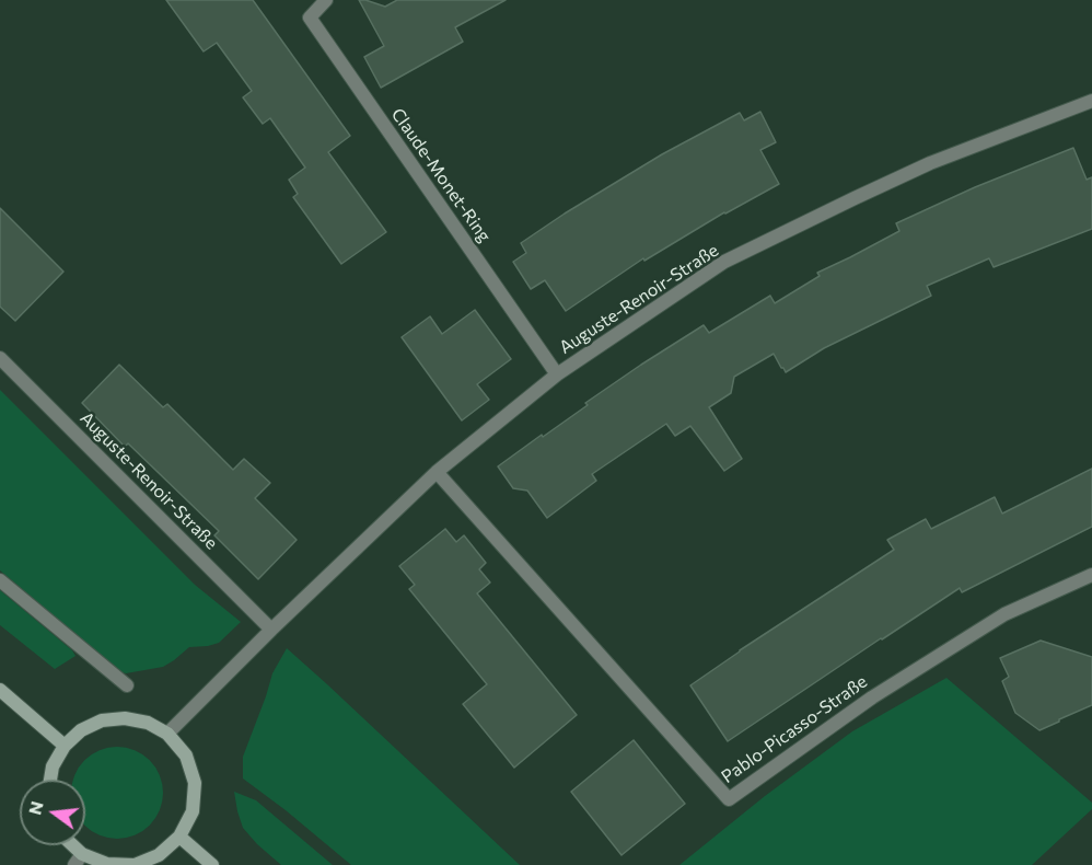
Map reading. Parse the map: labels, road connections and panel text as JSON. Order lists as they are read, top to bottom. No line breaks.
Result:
{"streets":{"street":["Claude-Monet-Ring","Auguste-Renoir-Straße","Pablo-Picasso-Straße"]},"crossings":[["Claude-Monet-Ring","Auguste-Renoir-Straße"],["Auguste-Renoir-Straße","Pablo-Picasso-Straße"]],"north":"left"}
